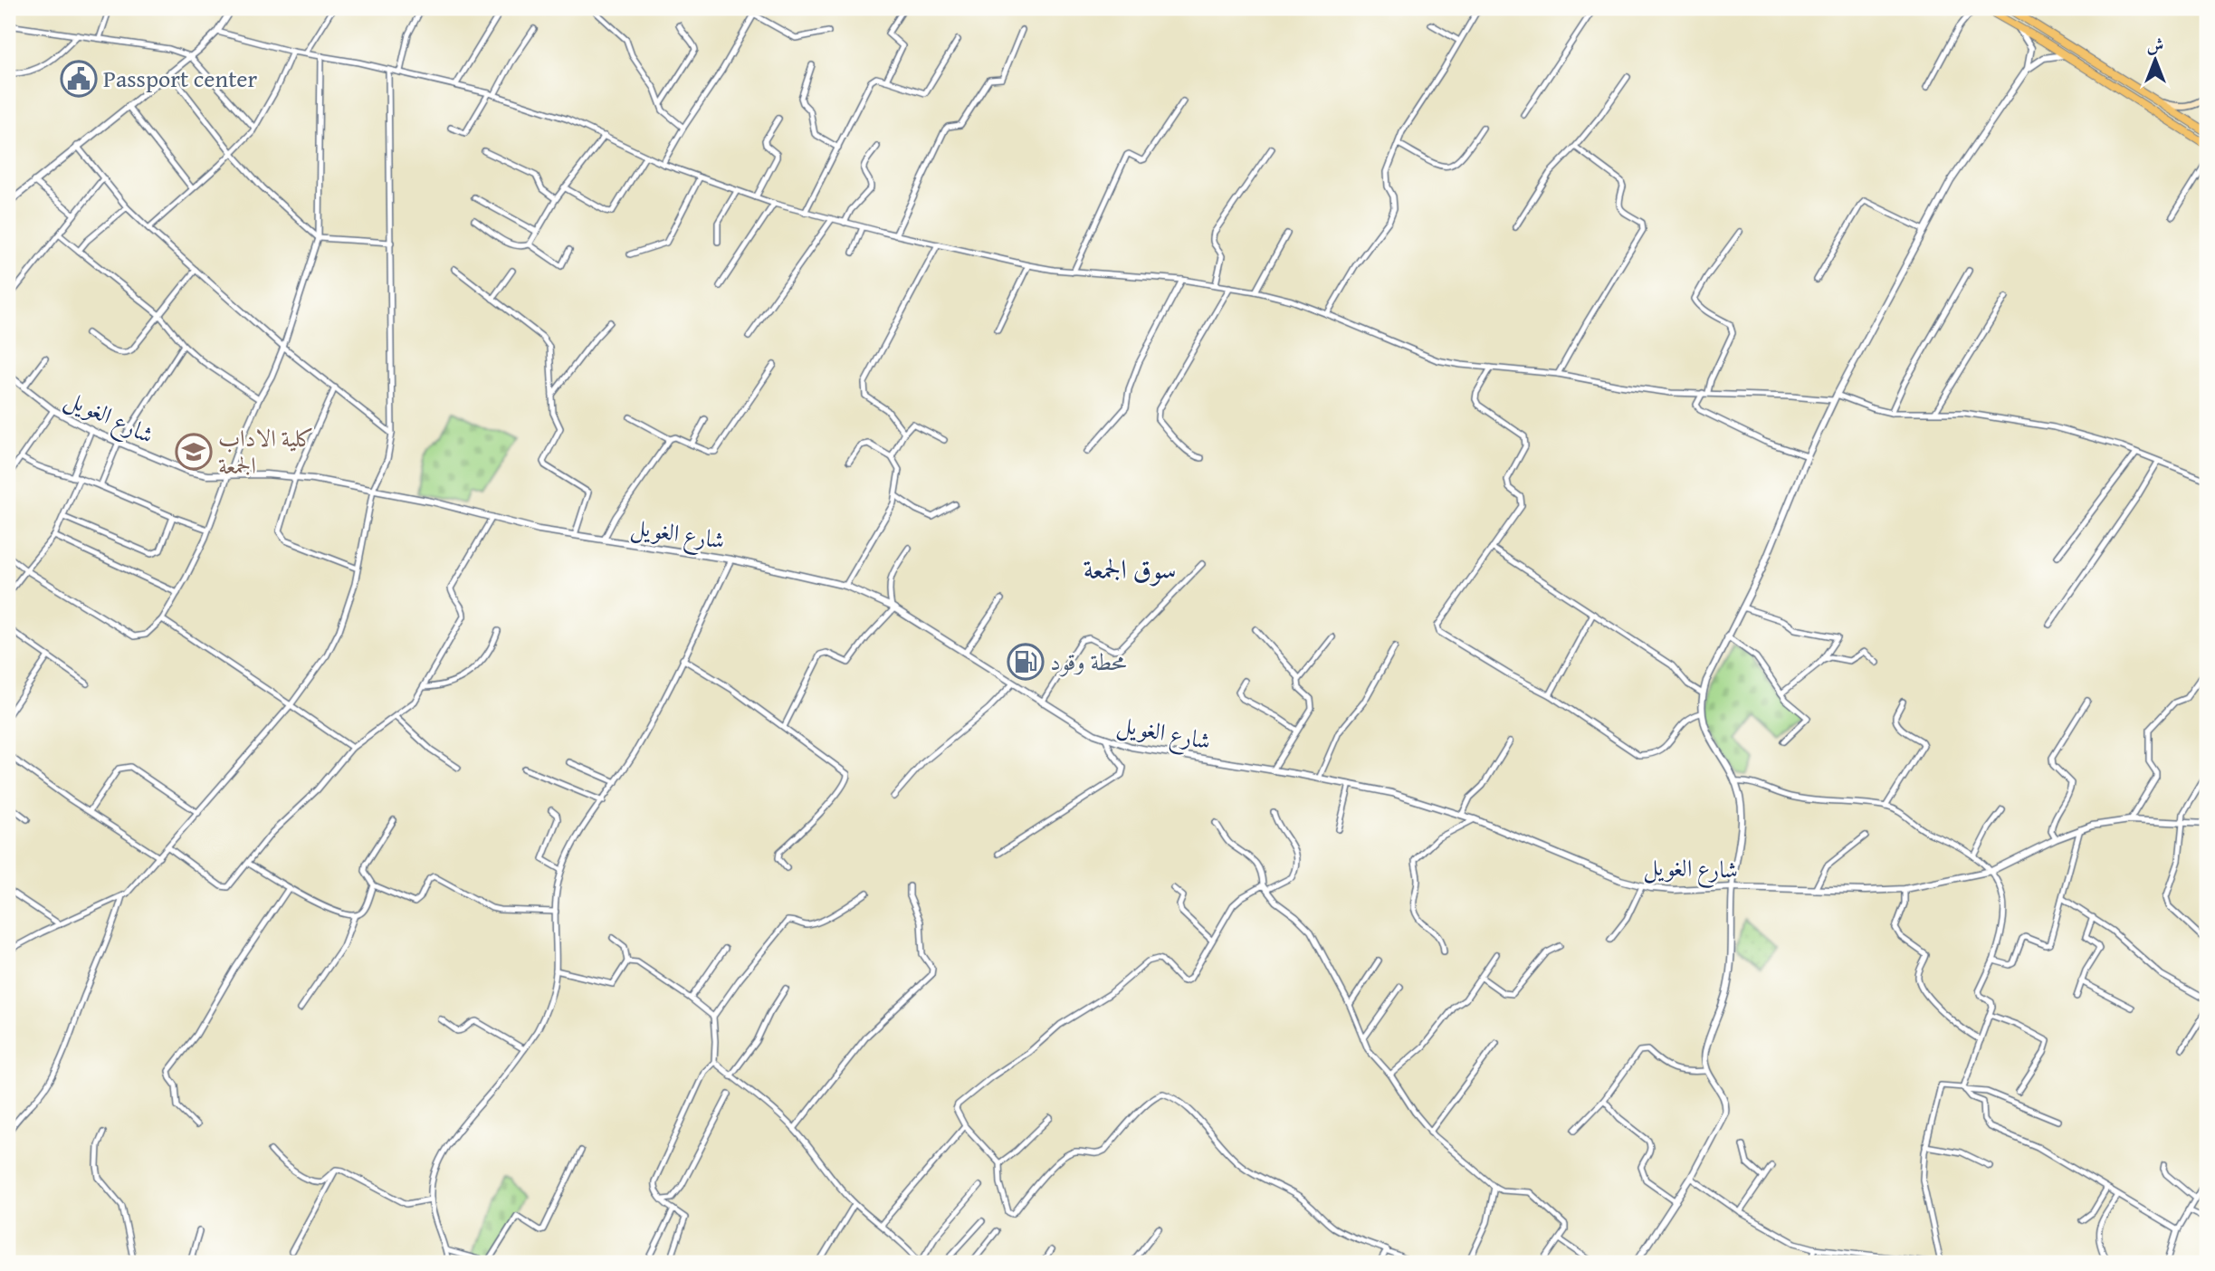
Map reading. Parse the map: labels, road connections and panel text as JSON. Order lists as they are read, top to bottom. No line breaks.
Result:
{"streets":{"street":["شارع الغويل"]},"districts":["سوق الجمعة"],"places":{"public building":["Passport center"],"school or university":["كلية اﻻداب الجمعة"],"fuel station":["محطة وقود"]},"north":"top"}
